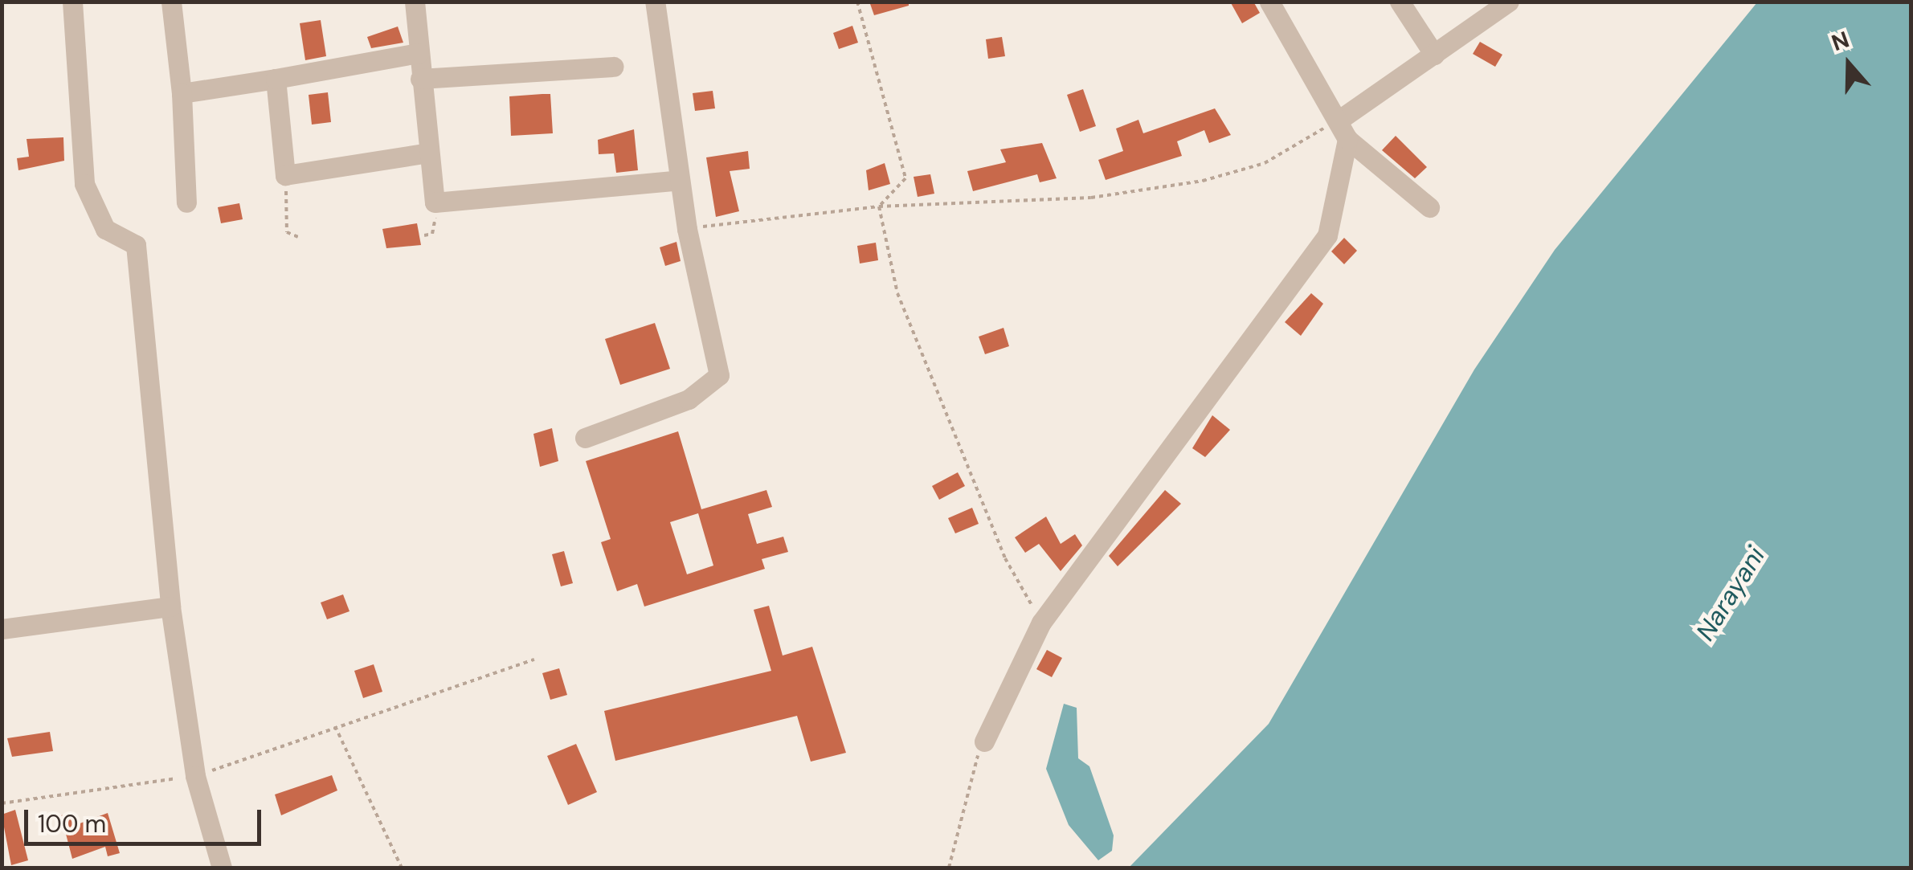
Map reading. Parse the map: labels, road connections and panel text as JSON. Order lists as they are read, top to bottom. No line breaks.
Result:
{"water":["Narayani"],"scale_bar":"100 m","north":"top"}
